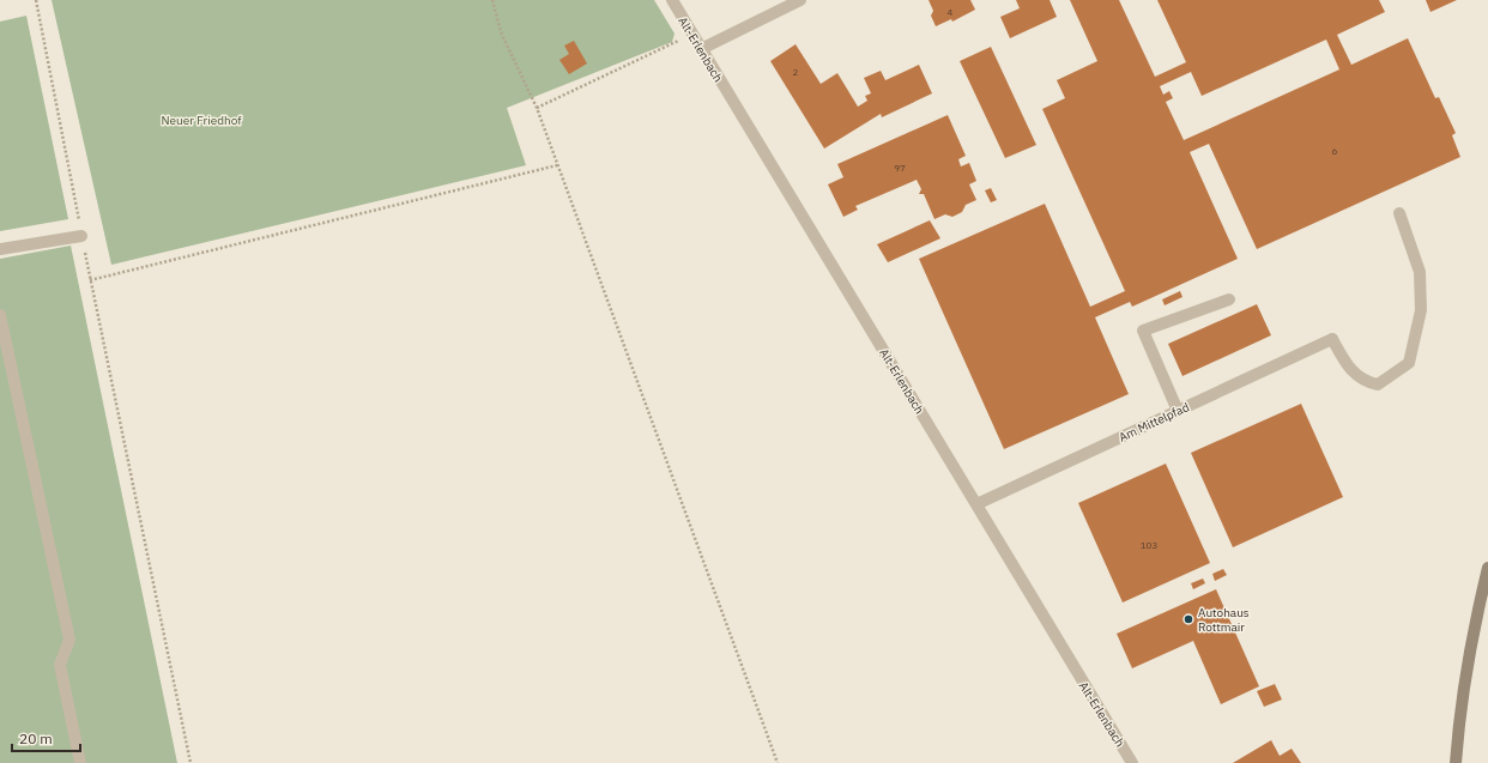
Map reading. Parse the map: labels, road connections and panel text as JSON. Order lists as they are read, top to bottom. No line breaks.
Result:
{"streets":{"street":["Alt-Erlenbach","Am Mittelpfad"]},"crossings":[["Alt-Erlenbach","Am Mittelpfad"]],"parks":["Neuer Friedhof"],"places":["Autohaus Rottmair"],"house_numbers":["4","2","6","97","103"],"scale_bar":"20 m"}
